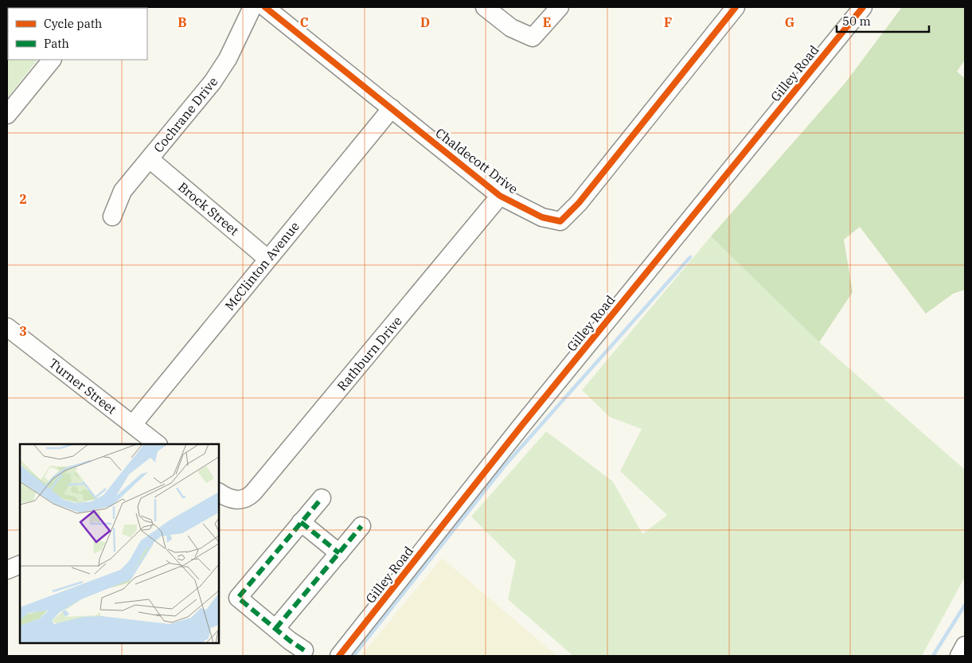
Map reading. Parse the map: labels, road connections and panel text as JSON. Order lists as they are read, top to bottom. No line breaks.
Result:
{"streets":{"street":["Gilley Road","Cochrane Drive","Chaldecott Drive","Brock Street","McClinton Avenue","Rathburn Drive","Turner Street"]},"crossings":[["Cochrane Drive","Brock Street"],["Chaldecott Drive","McClinton Avenue"],["Chaldecott Drive","Rathburn Drive"],["Brock Street","McClinton Avenue"],["McClinton Avenue","Turner Street"]],"legend":["Cycle path","Path"],"scale_bar":"50 m","grid":{"columns":["B","C","D","E","F","G"],"rows":["2","3"]}}
